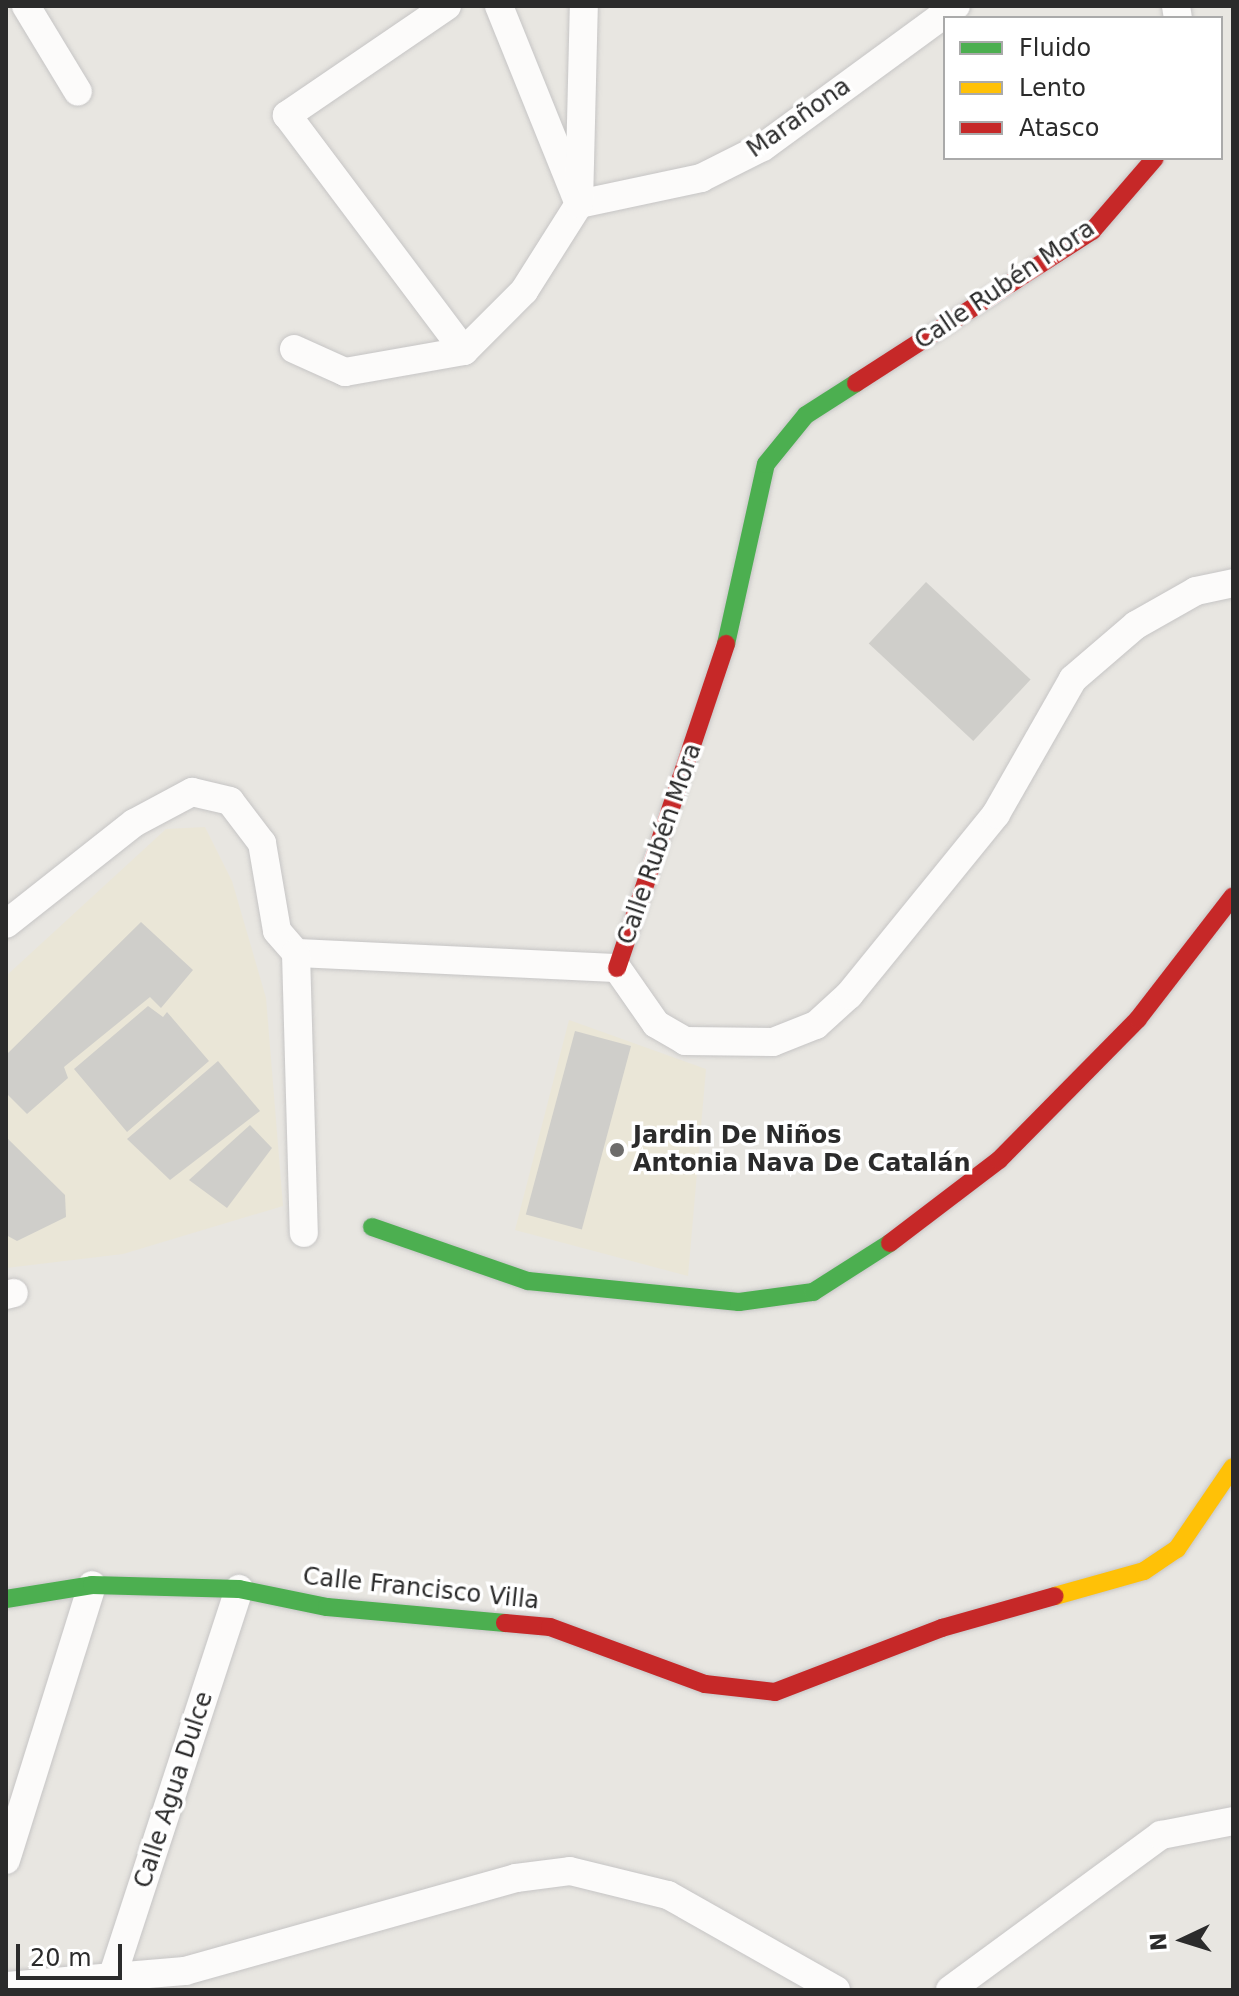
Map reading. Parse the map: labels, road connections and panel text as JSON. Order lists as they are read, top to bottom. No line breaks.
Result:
{"streets":{"street":["Marañona","Calle Rubén Mora","Calle Francisco Villa","Calle Agua Dulce"]},"crossings":[["Calle Francisco Villa","Calle Agua Dulce"]],"places":["Jardin De Niños Antonia Nava De Catalán"],"legend":["Fluido","Lento","Atasco"],"scale_bar":"20 m","north":"left"}
